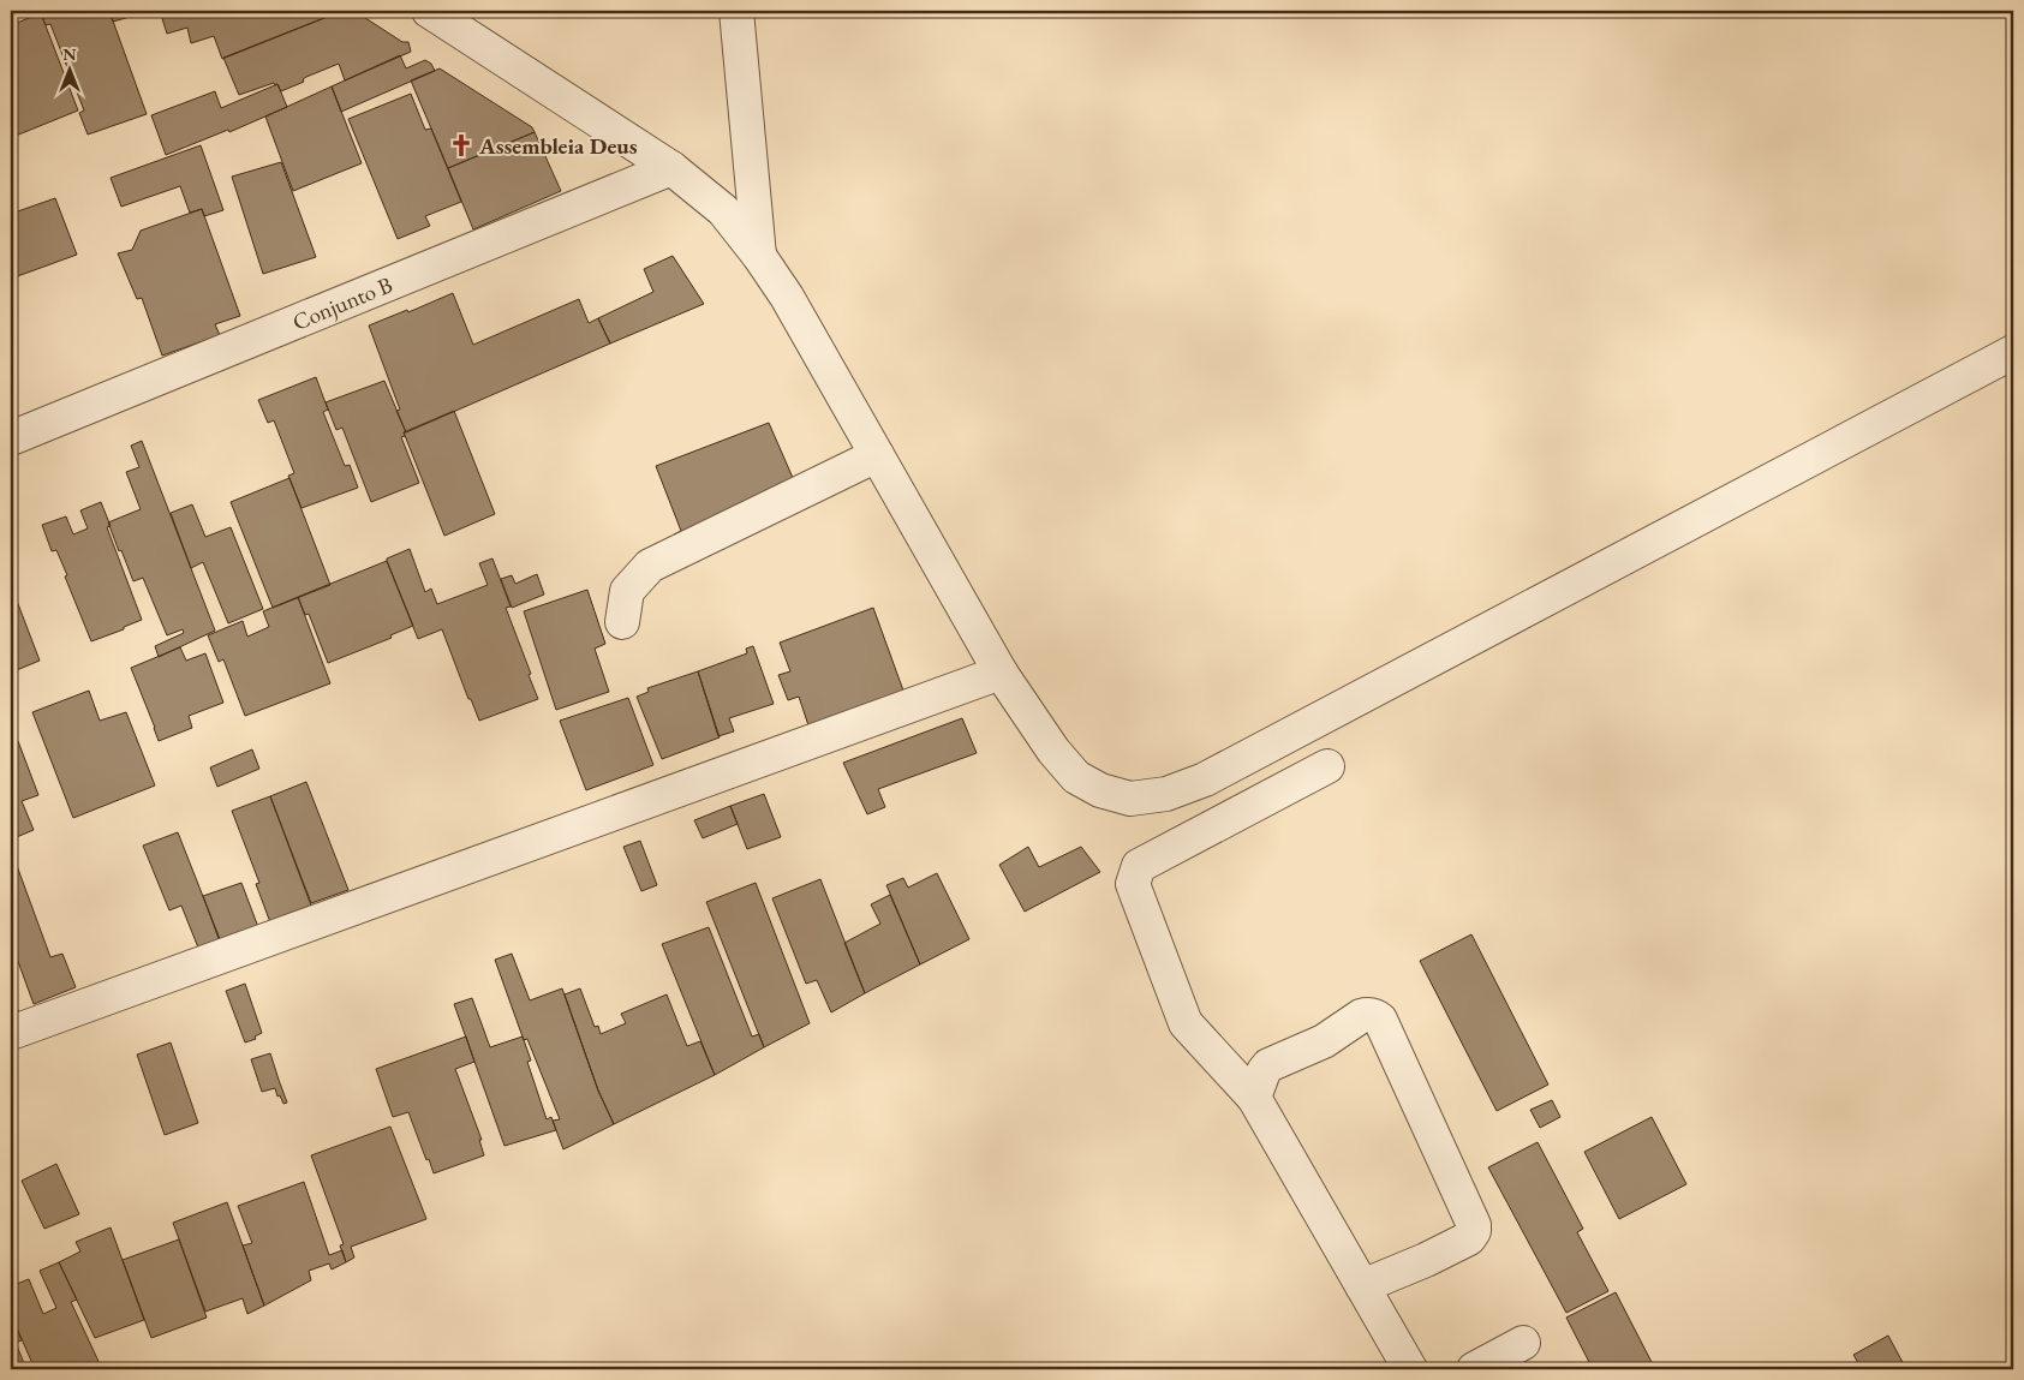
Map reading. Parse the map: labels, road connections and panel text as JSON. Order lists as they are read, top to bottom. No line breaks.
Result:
{"streets":{"street":["Conjunto B"]},"places":{"church":["Assembleia Deus"]},"north":"top"}
